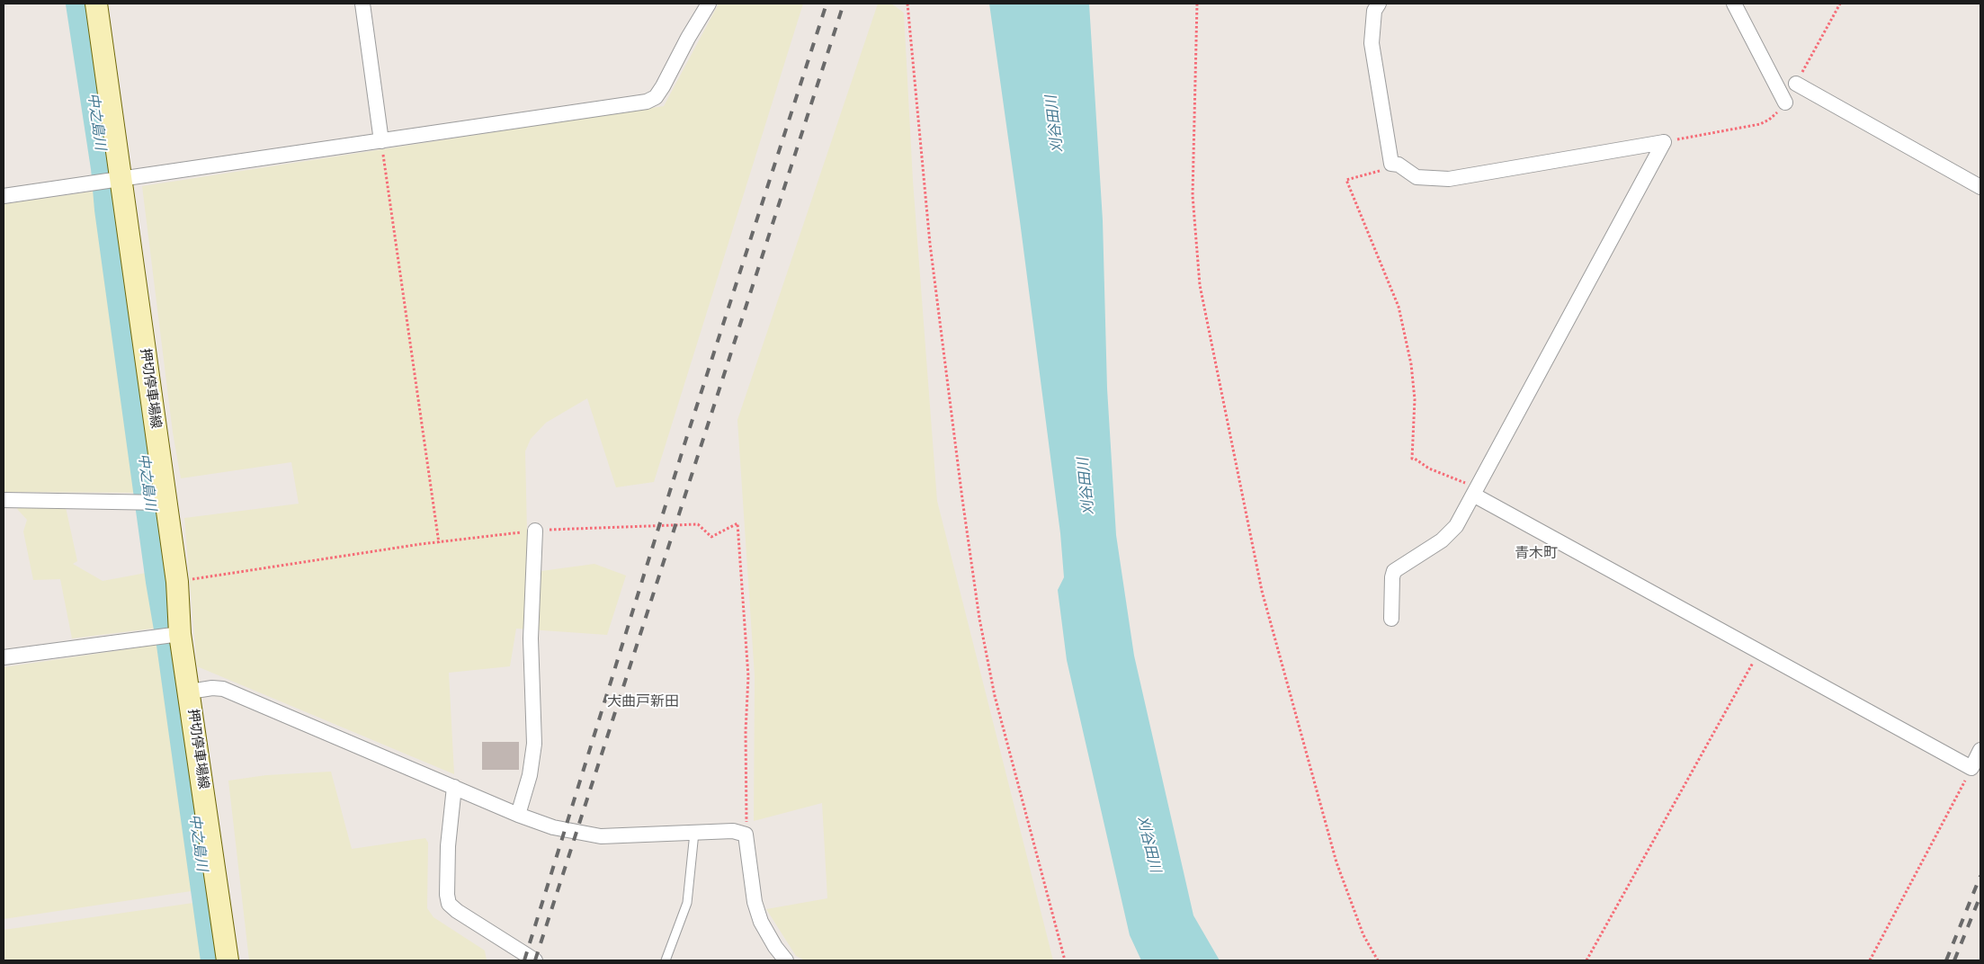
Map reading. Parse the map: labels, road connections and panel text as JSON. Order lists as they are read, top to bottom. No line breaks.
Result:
{"streets":{"main road":["押切停車場線"]},"districts":["青木町","大曲戸新田"],"water":["中之島川","刈谷田川"]}
